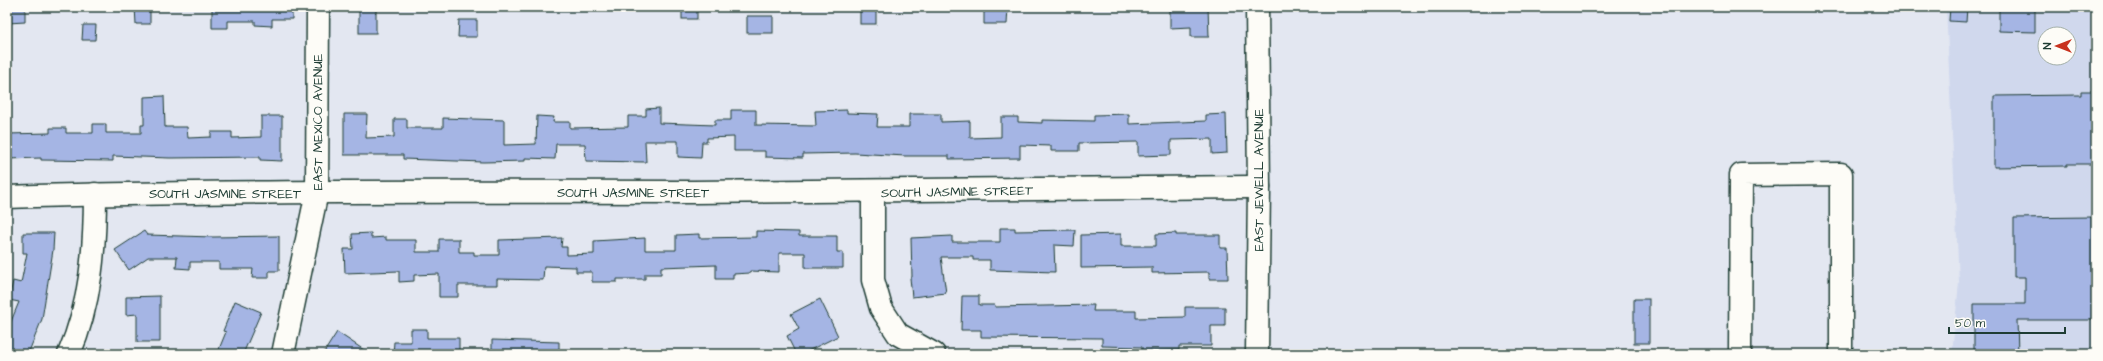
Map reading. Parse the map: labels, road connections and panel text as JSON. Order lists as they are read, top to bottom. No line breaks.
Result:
{"streets":{"street":["EAST MEXICO AVENUE","EAST JEWELL AVENUE","SOUTH JASMINE STREET"]},"crossings":[["EAST MEXICO AVENUE","SOUTH JASMINE STREET"],["EAST JEWELL AVENUE","SOUTH JASMINE STREET"]],"scale_bar":"50 m","north":"left"}
